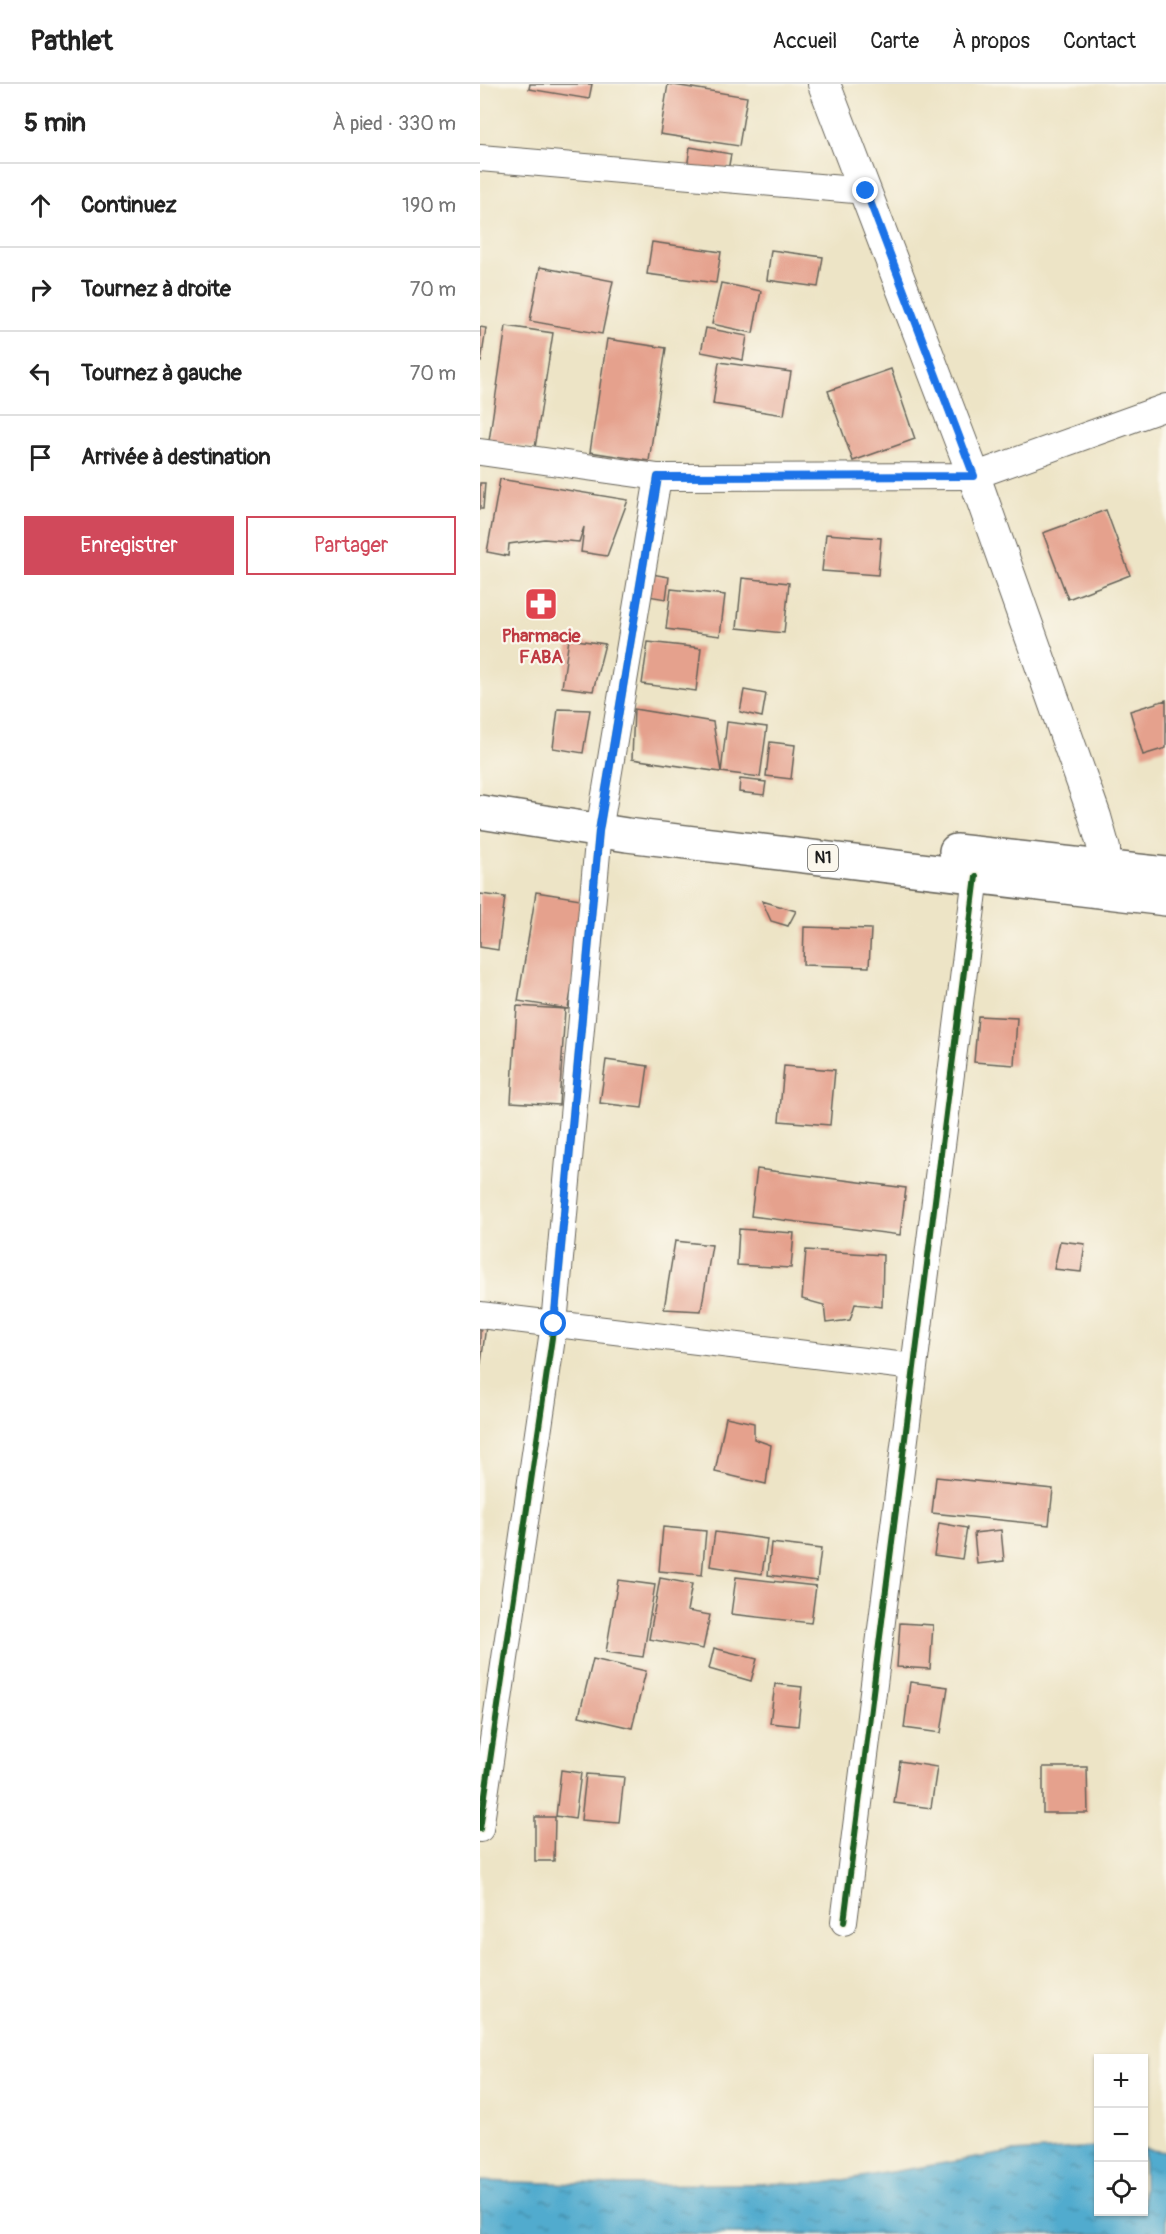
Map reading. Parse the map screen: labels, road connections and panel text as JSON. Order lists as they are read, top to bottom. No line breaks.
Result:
{"streets":{"main road":["N1"]},"places":{"pharmacy":["Pharmacie FABA"]},"page":{"header":"Pathlet","nav":["Accueil","Carte","À propos","Contact"],"heading":["5 min","À pied · 330 m"],"list":[["Continuez","190 m"],["Tournez à droite","70 m"],["Tournez à gauche","70 m"],"Arrivée à destination"],"buttons":["Enregistrer","Partager"],"map_buttons":["+","−"]}}
